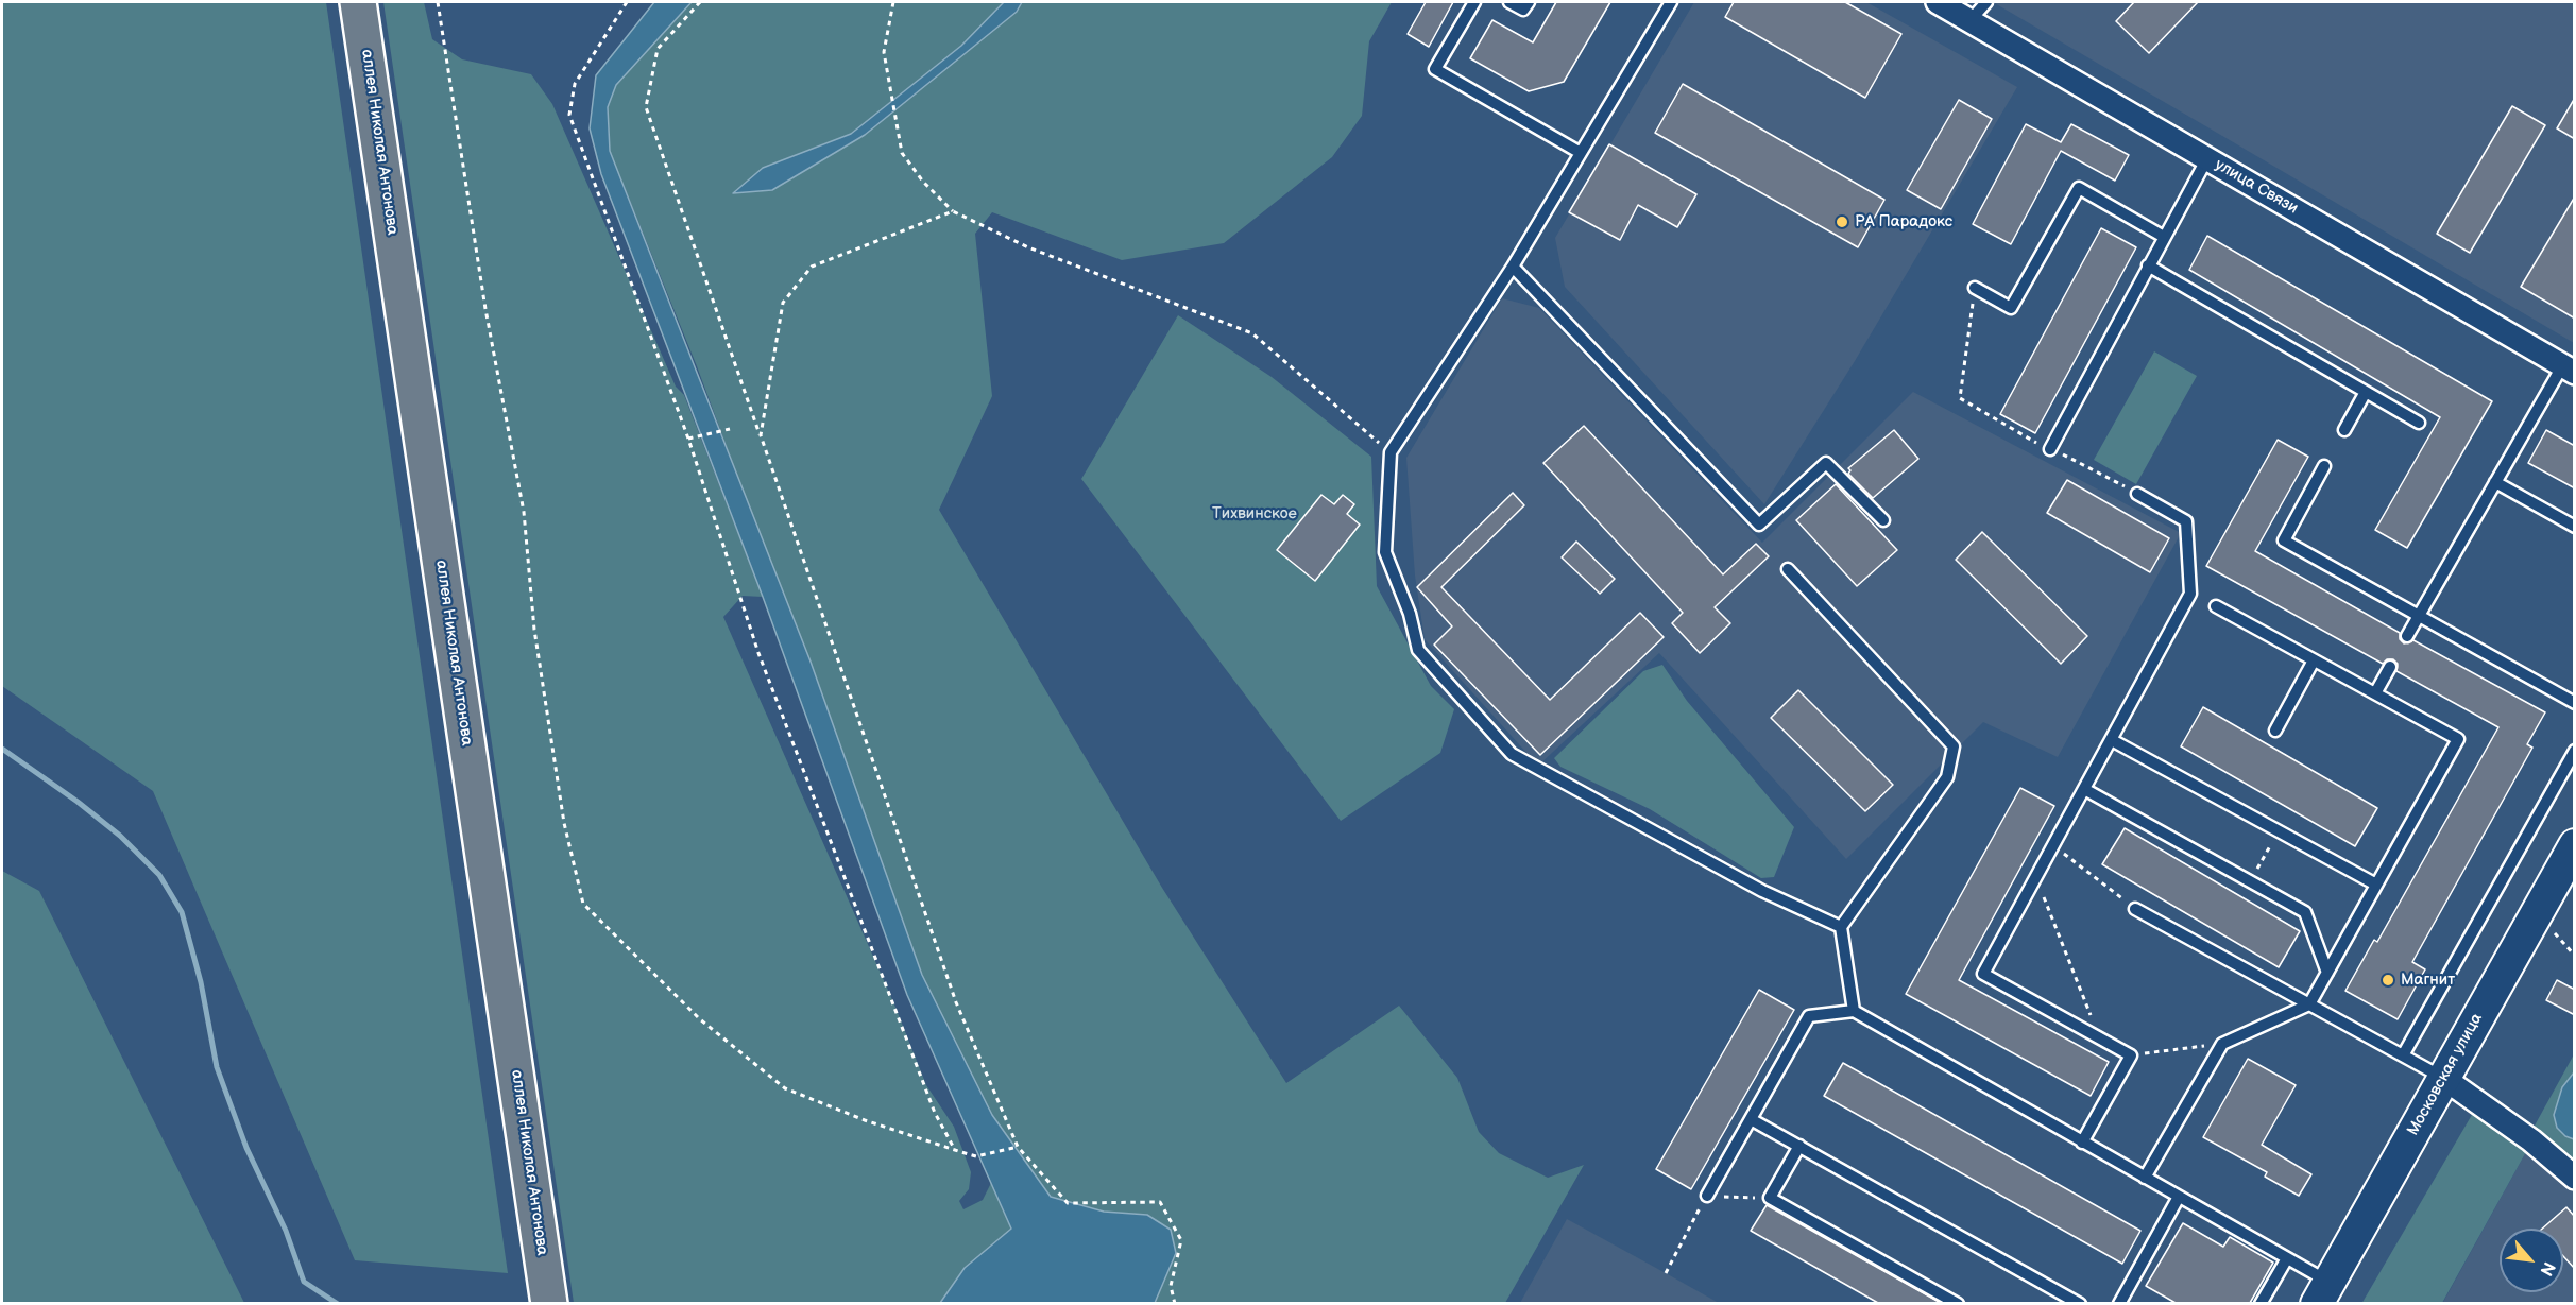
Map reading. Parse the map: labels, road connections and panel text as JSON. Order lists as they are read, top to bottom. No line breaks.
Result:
{"streets":{"main road":["аллея Николая Антонова","Московская улица"],"street":["улица Связи"]},"parks":["Тихвинское"],"places":["РА Парадокс","Магнит"],"north":"bottom right"}
